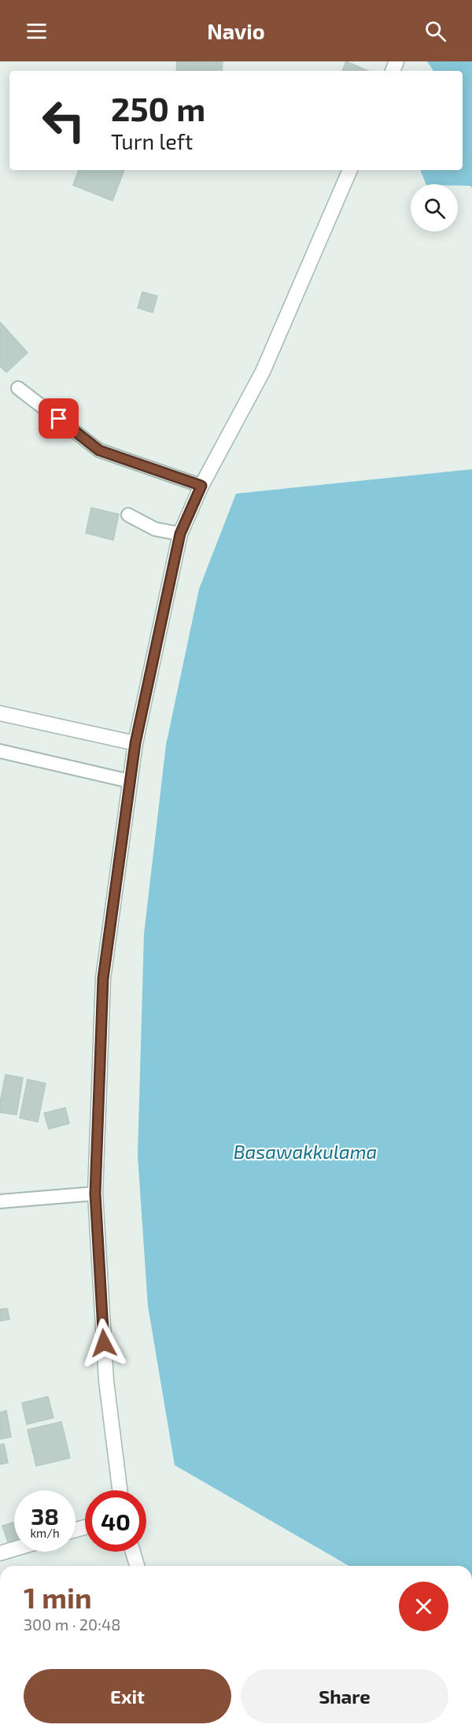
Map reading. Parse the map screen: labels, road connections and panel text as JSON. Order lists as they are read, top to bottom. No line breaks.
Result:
{"water":["Basawakkulama"],"page":{"header":"Navio","turn":["250 m","Turn left"],"speed":"38 km/h","limit":"40","heading":["1 min","300 m · 20:48"],"buttons":["Exit","Share"]}}
